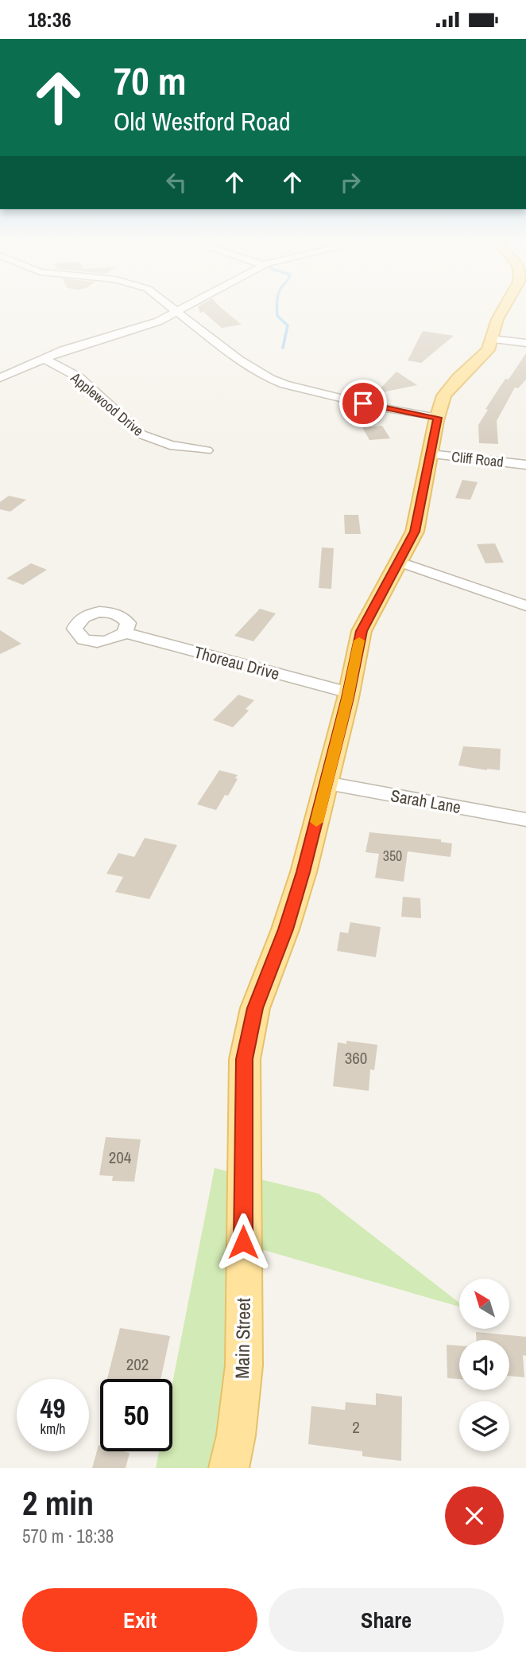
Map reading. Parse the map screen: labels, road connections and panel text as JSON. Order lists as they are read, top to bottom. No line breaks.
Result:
{"streets":{"main road":["Main Street"],"street":["Applewood Drive","Cliff Road","Thoreau Drive","Sarah Lane"]},"crossings":[["Cliff Road","Main Street"],["Thoreau Drive","Main Street"],["Sarah Lane","Main Street"]],"house_numbers":["350","360","204","202","2"],"north":"top left","page":{"status":"18:36","turn":["70 m","Old Westford Road"],"speed":"49 km/h","limit":"50","heading":["2 min","570 m · 18:38"],"buttons":["Exit","Share"]}}
